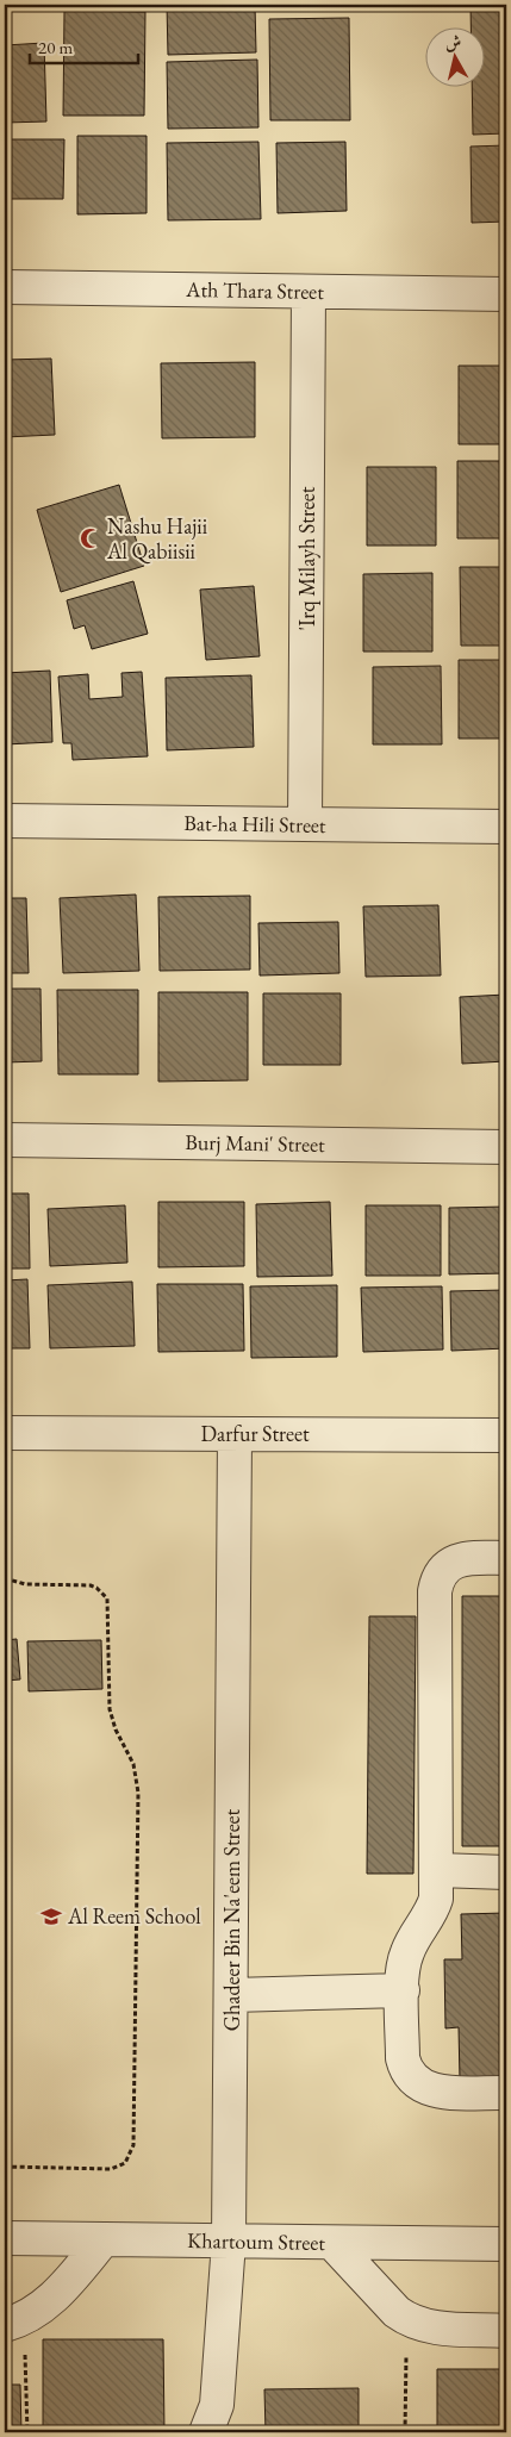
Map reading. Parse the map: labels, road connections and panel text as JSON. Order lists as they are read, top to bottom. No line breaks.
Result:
{"streets":{"street":["Ath Thara Street","'Irq Milayh Street","Bat-ha Hili Street","Burj Mani' Street","Darfur Street","Ghadeer Bin Na'eem Street","Khartoum Street"]},"crossings":[["Ath Thara Street","'Irq Milayh Street"],["'Irq Milayh Street","Bat-ha Hili Street"],["Darfur Street","Ghadeer Bin Na'eem Street"],["Ghadeer Bin Na'eem Street","Khartoum Street"]],"places":{"mosque":["Nashu Hajii Al Qabiisii"],"school or university":["Al Reem School"]},"scale_bar":"20 m","north":"top"}
